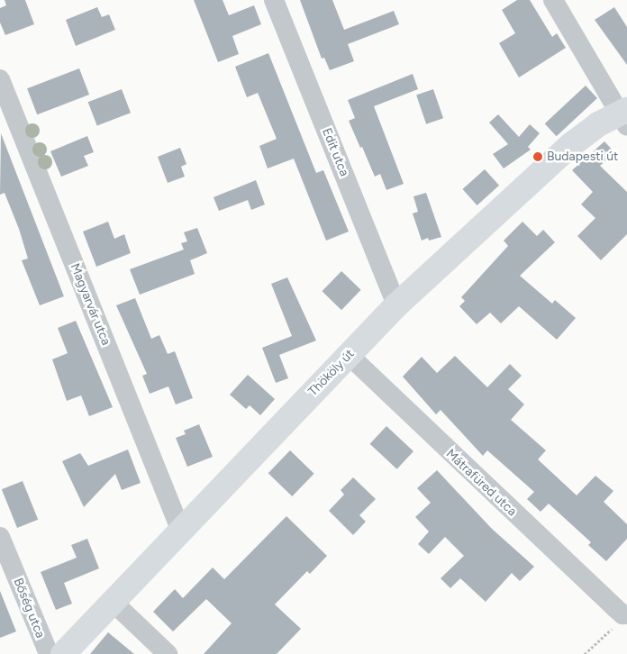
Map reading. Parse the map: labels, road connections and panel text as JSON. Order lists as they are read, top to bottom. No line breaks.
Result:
{"streets":{"street":["Edit utca","Magyarvár utca","Thököly út","Mátrafüred utca","Bőség utca"]},"crossings":[["Edit utca","Thököly út"],["Magyarvár utca","Thököly út"],["Thököly út","Mátrafüred utca"]],"places":["Budapesti út"]}
